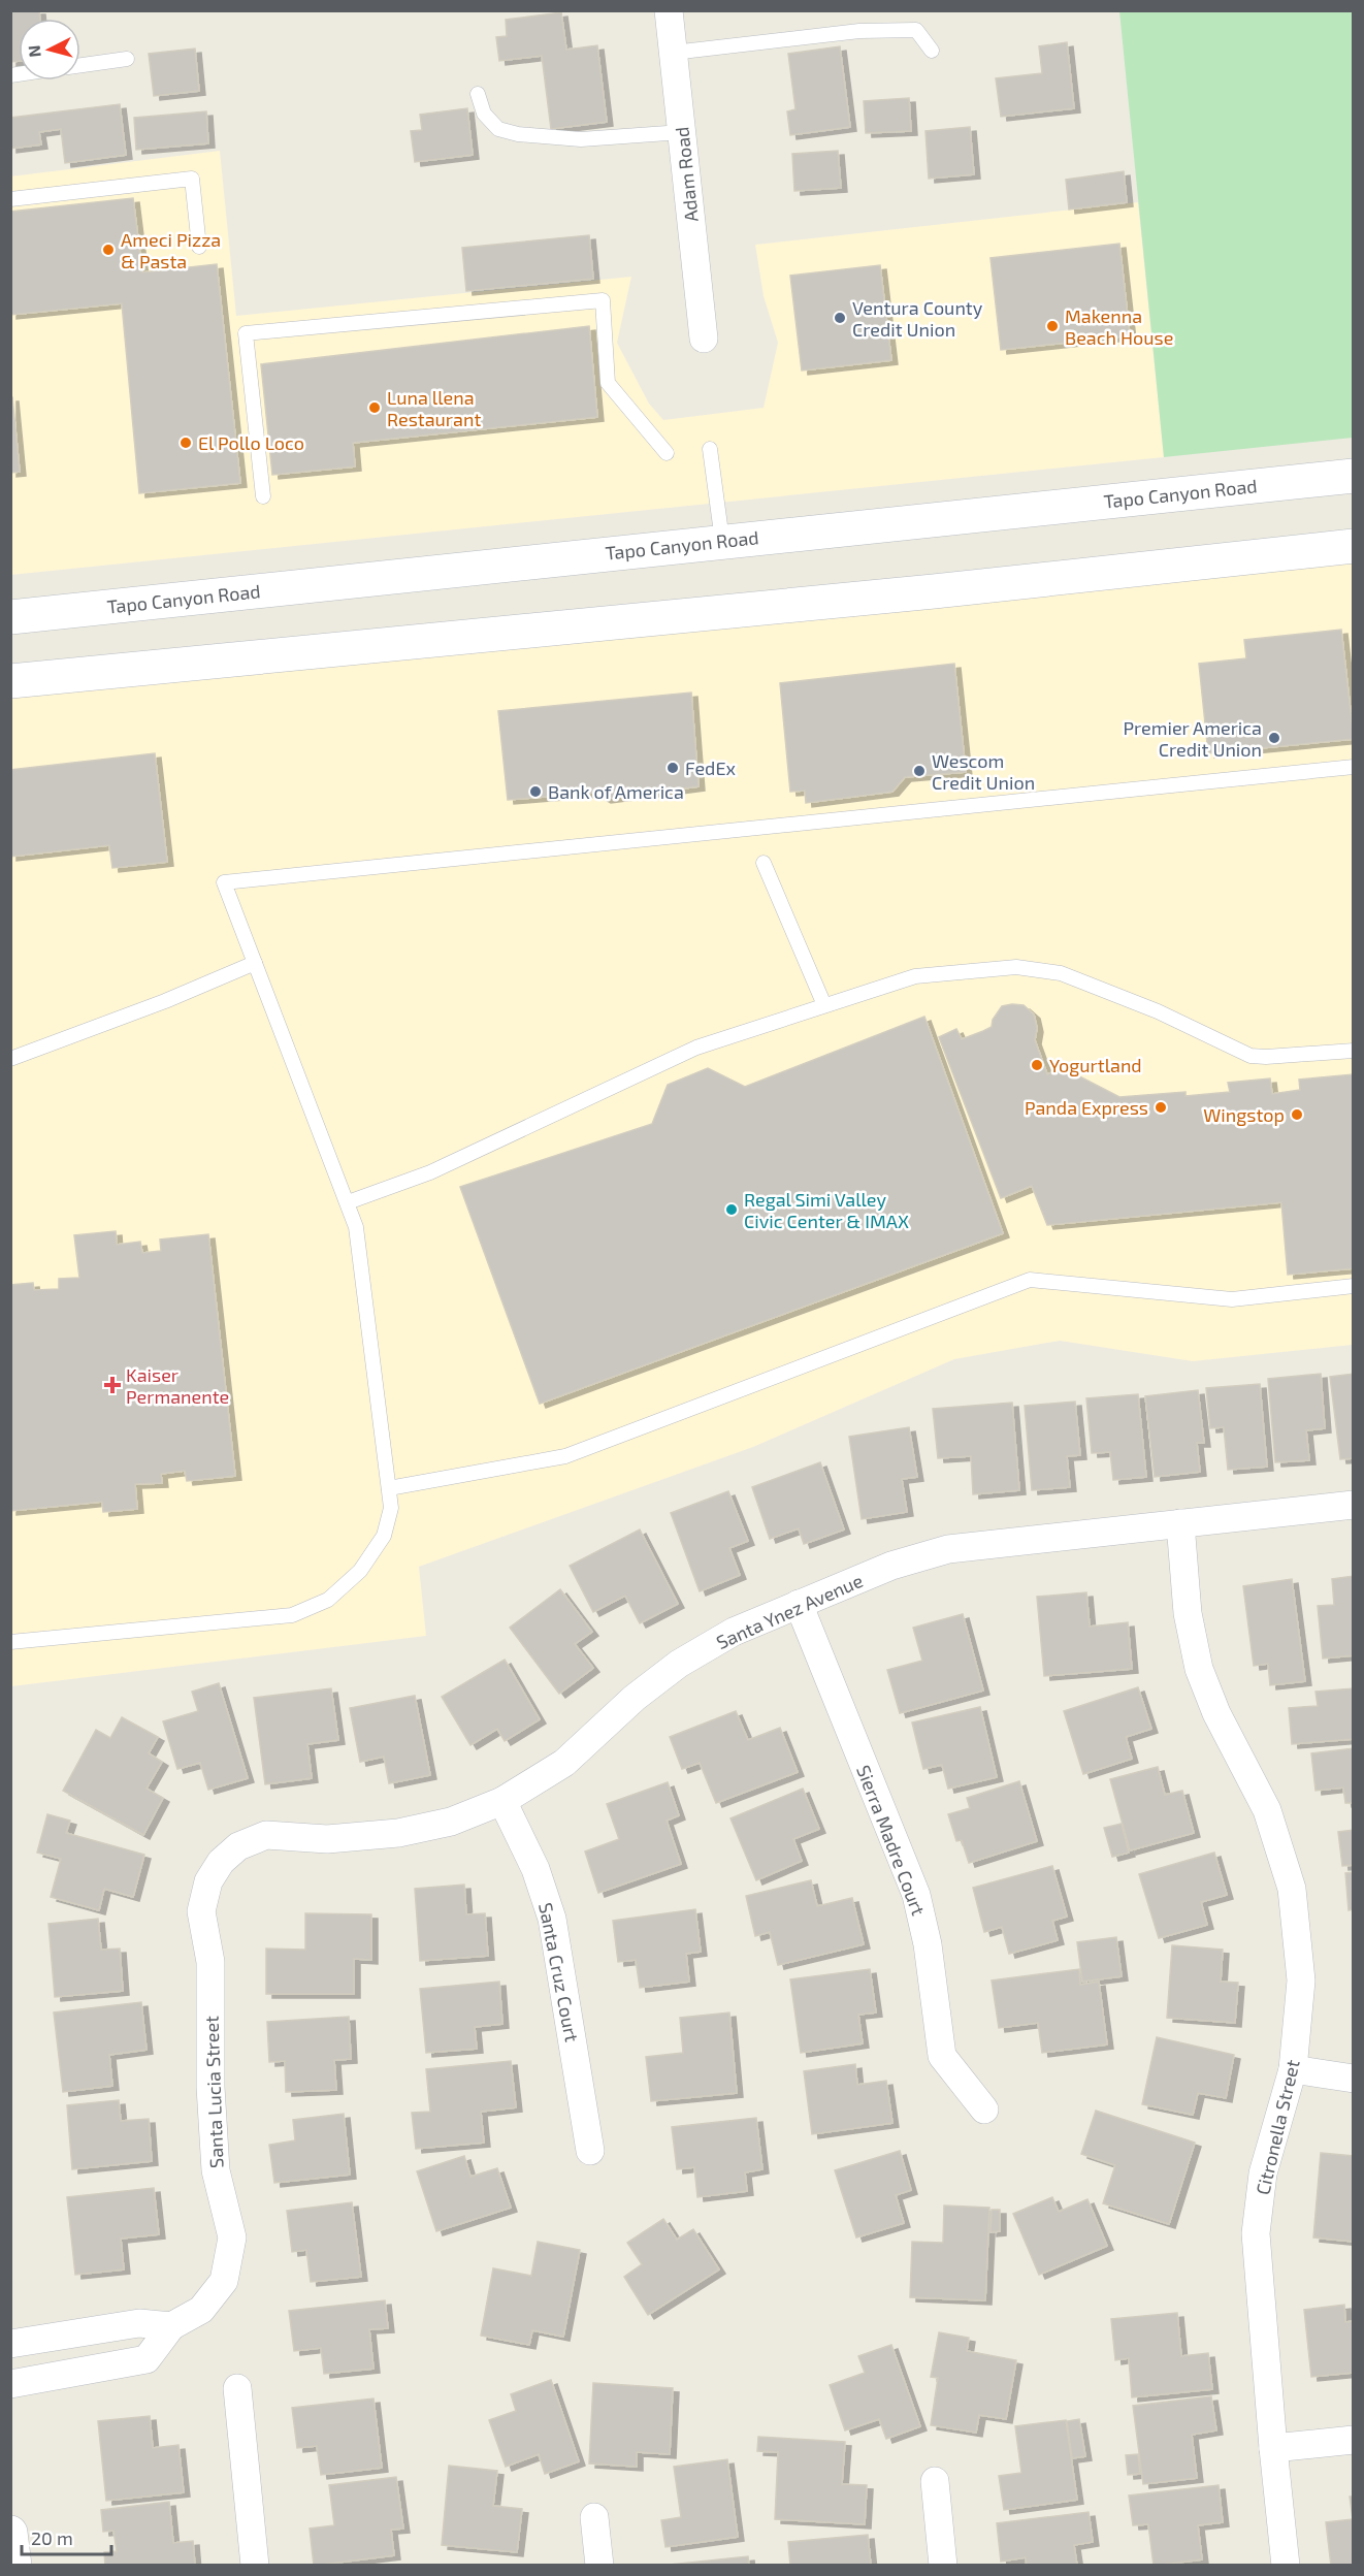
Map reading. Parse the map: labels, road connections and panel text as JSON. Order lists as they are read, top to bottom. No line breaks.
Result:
{"streets":{"main road":["Tapo Canyon Road"],"street":["Adam Road","Santa Ynez Avenue","Sierra Madre Court","Santa Cruz Court","Santa Lucia Street","Citronella Street"]},"crossings":[["Santa Ynez Avenue","Sierra Madre Court"],["Santa Ynez Avenue","Santa Cruz Court"],["Santa Ynez Avenue","Santa Lucia Street"],["Santa Ynez Avenue","Citronella Street"]],"places":{"other":["Ameci Pizza & Pasta","Ventura County Credit Union","Makenna Beach House","Luna llena Restaurant","El Pollo Loco","Premier America Credit Union","FedEx","Wescom Credit Union","Bank of America","Yogurtland","Panda Express","Wingstop","Regal Simi Valley Civic Center & IMAX"],"health":["Kaiser Permanente"]},"scale_bar":"20 m","north":"left"}
